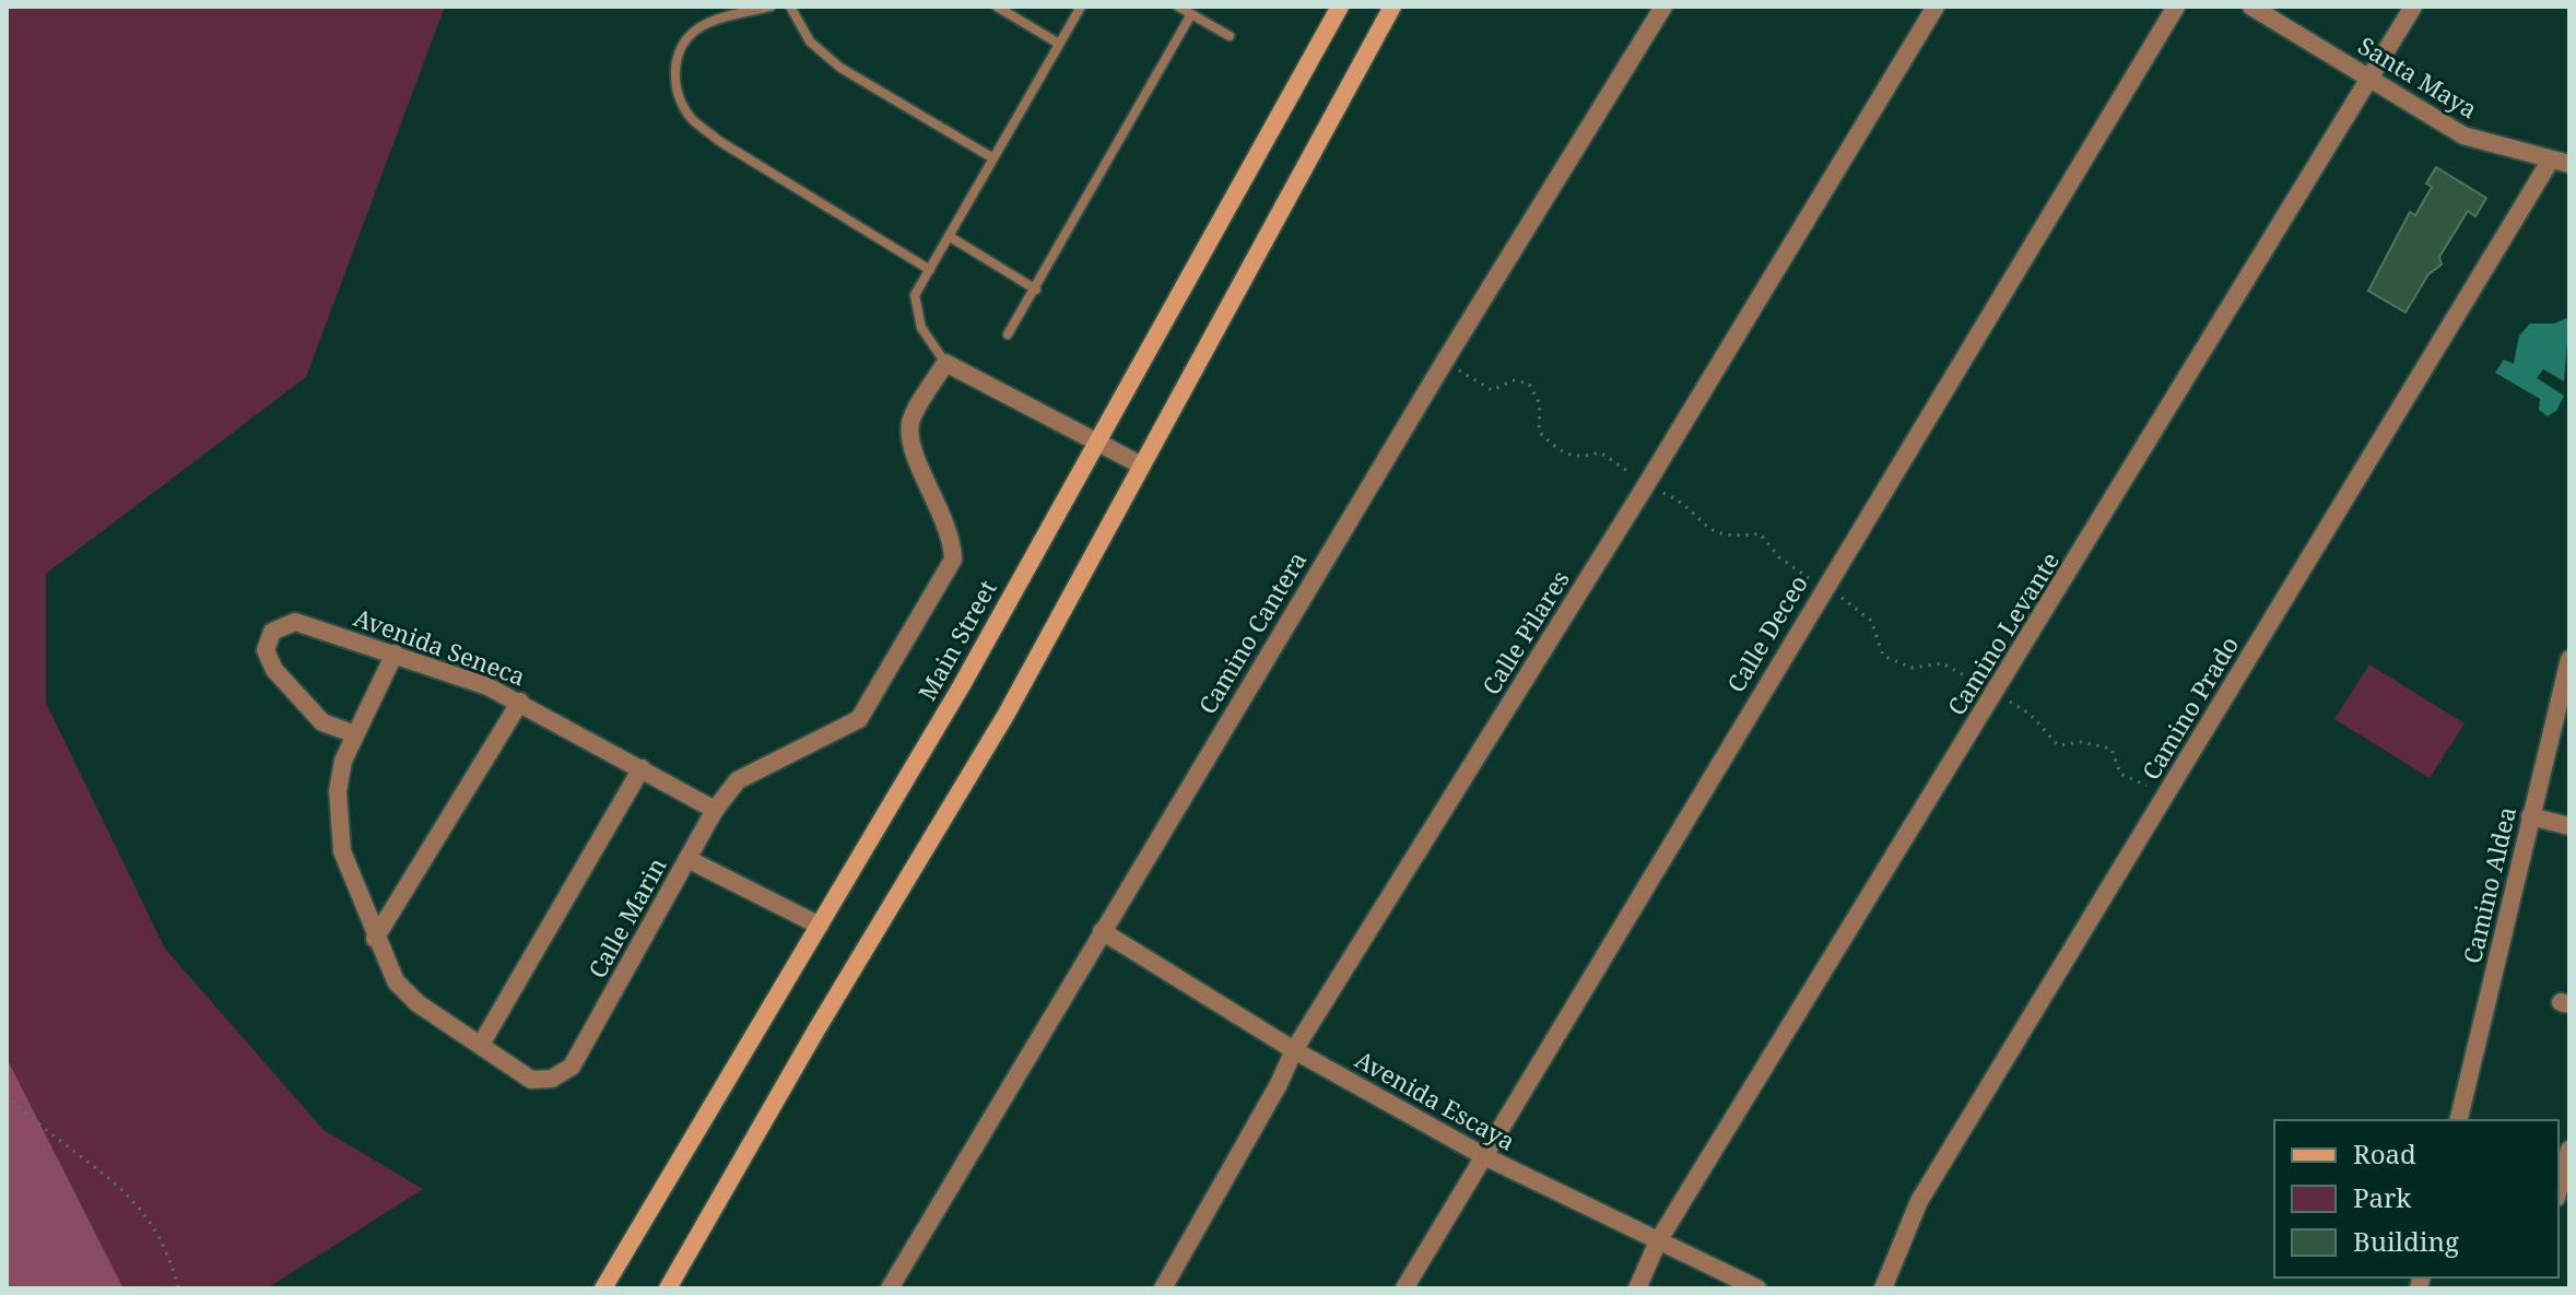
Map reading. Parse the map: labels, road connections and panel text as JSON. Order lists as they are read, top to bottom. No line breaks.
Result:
{"streets":{"main road":["Main Street"],"street":["Santa Maya","Camino Cantera","Calle Pilares","Calle Deceo","Camino Levante","Avenida Seneca","Camino Prado","Camino Aldea","Calle Marin","Avenida Escaya"]},"crossings":[["Santa Maya","Camino Levante"],["Santa Maya","Camino Prado"],["Camino Cantera","Avenida Escaya"],["Calle Pilares","Avenida Escaya"],["Calle Deceo","Avenida Escaya"],["Camino Levante","Avenida Escaya"],["Avenida Seneca","Calle Marin"]],"legend":["Road","Park","Building"]}
